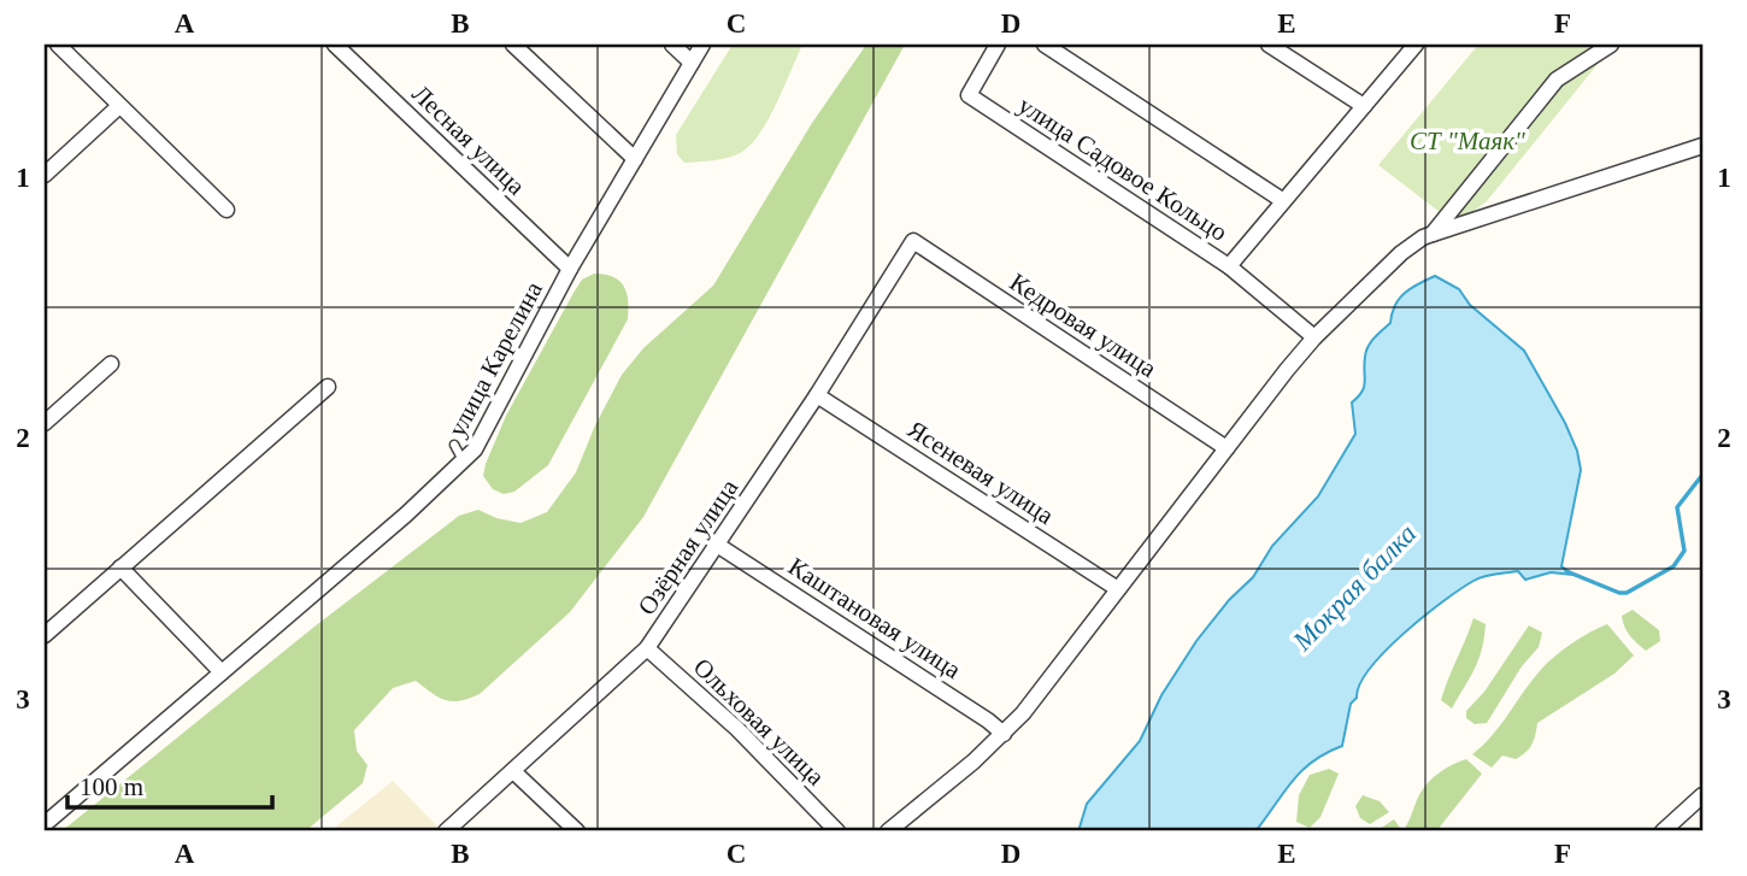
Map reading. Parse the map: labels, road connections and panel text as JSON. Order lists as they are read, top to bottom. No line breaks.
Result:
{"streets":{"street":["Лесная улица","улица Садовое Кольцо","Кедровая улица","улица Карелина","Ясеневая улица","Озёрная улица","Каштановая улица","Ольховая улица"]},"crossings":[["Лесная улица","улица Карелина"],["Кедровая улица","Озёрная улица"],["Ясеневая улица","Озёрная улица"],["Озёрная улица","Каштановая улица"],["Озёрная улица","Ольховая улица"]],"water":["Мокрая балка"],"parks":["СТ \"Маяк\""],"scale_bar":"100 m","grid":{"columns":["A","B","C","D","E","F"],"rows":["1","2","3"]}}
